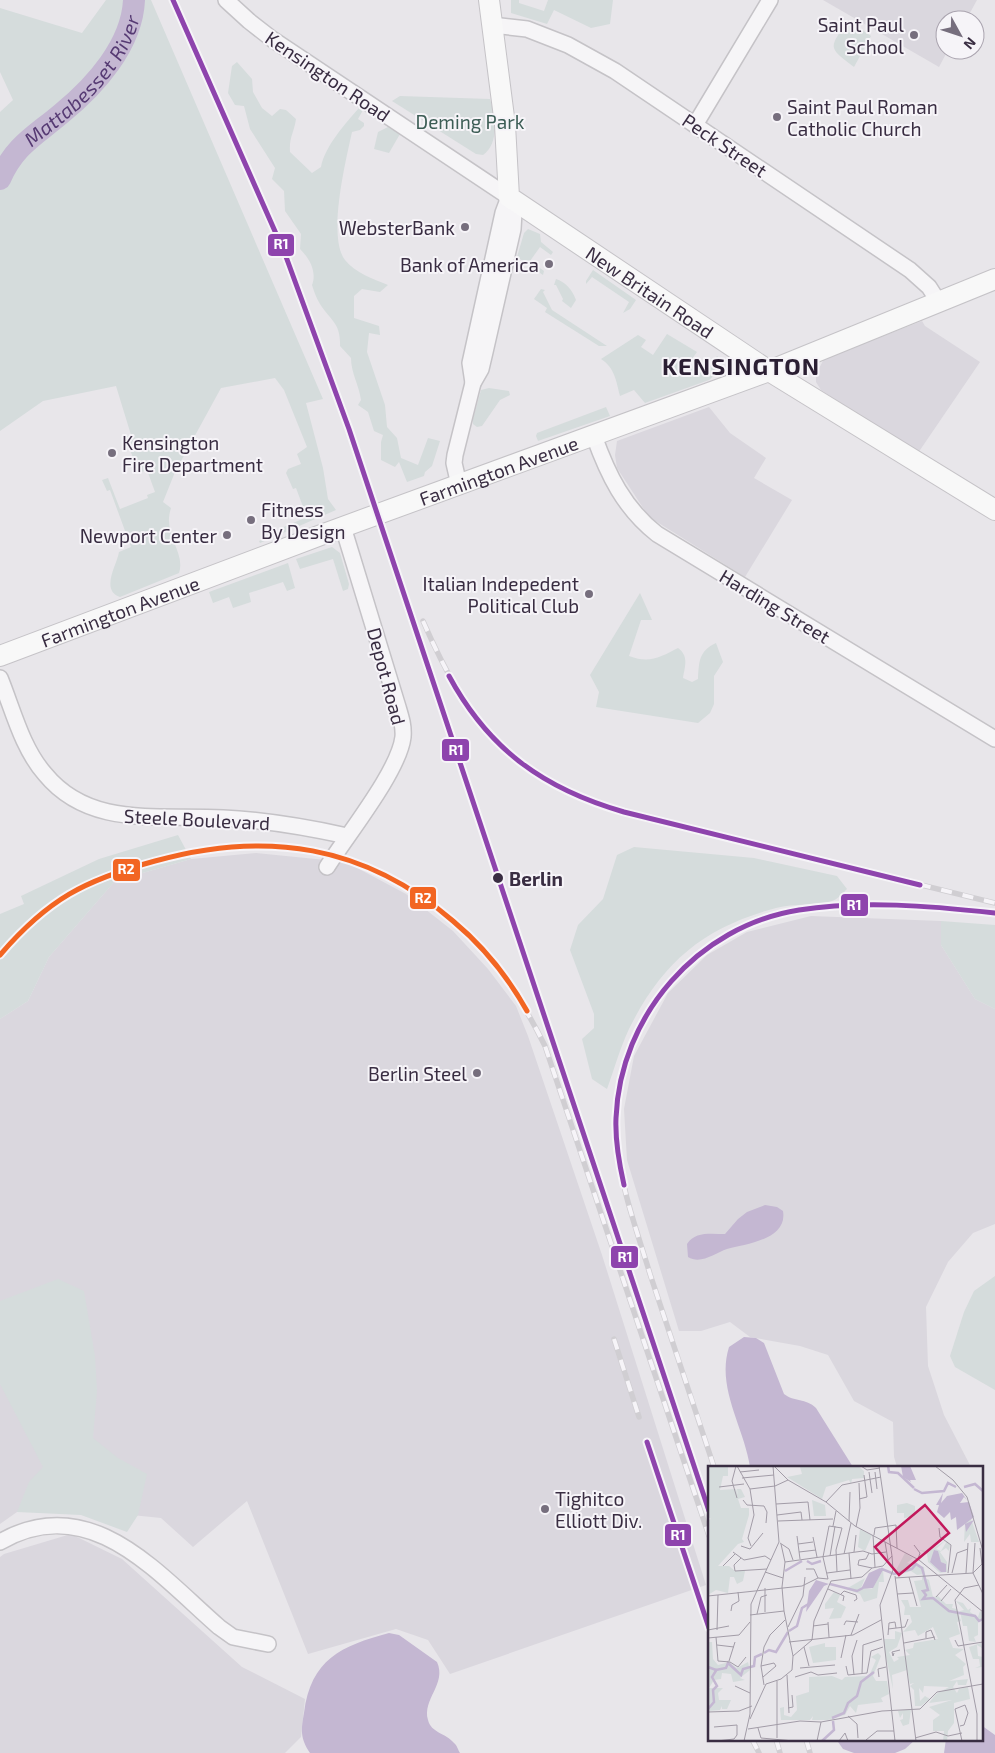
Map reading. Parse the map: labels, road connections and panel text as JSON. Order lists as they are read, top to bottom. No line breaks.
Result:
{"streets":{"main road":["New Britain Road","Farmington Avenue"],"street":["Kensington Road","Peck Street","Harding Street","Depot Road","Steele Boulevard"]},"crossings":[["Kensington Road","New Britain Road"],["Peck Street","Farmington Avenue"],["New Britain Road","Farmington Avenue"],["Farmington Avenue","Harding Street"],["Farmington Avenue","Depot Road"],["Depot Road","Steele Boulevard"]],"districts":["KENSINGTON"],"water":["Mattabesset River"],"parks":["Deming Park"],"places":["Saint Paul School","Saint Paul Roman Catholic Church","WebsterBank","Bank of America","Kensington Fire Department","Fitness By Design","Newport Center","Italian Indepedent Political Club","Berlin","Berlin Steel","Tighitco Elliott Div."],"lines":["transit line R1","transit line R2"],"north":"bottom right"}
